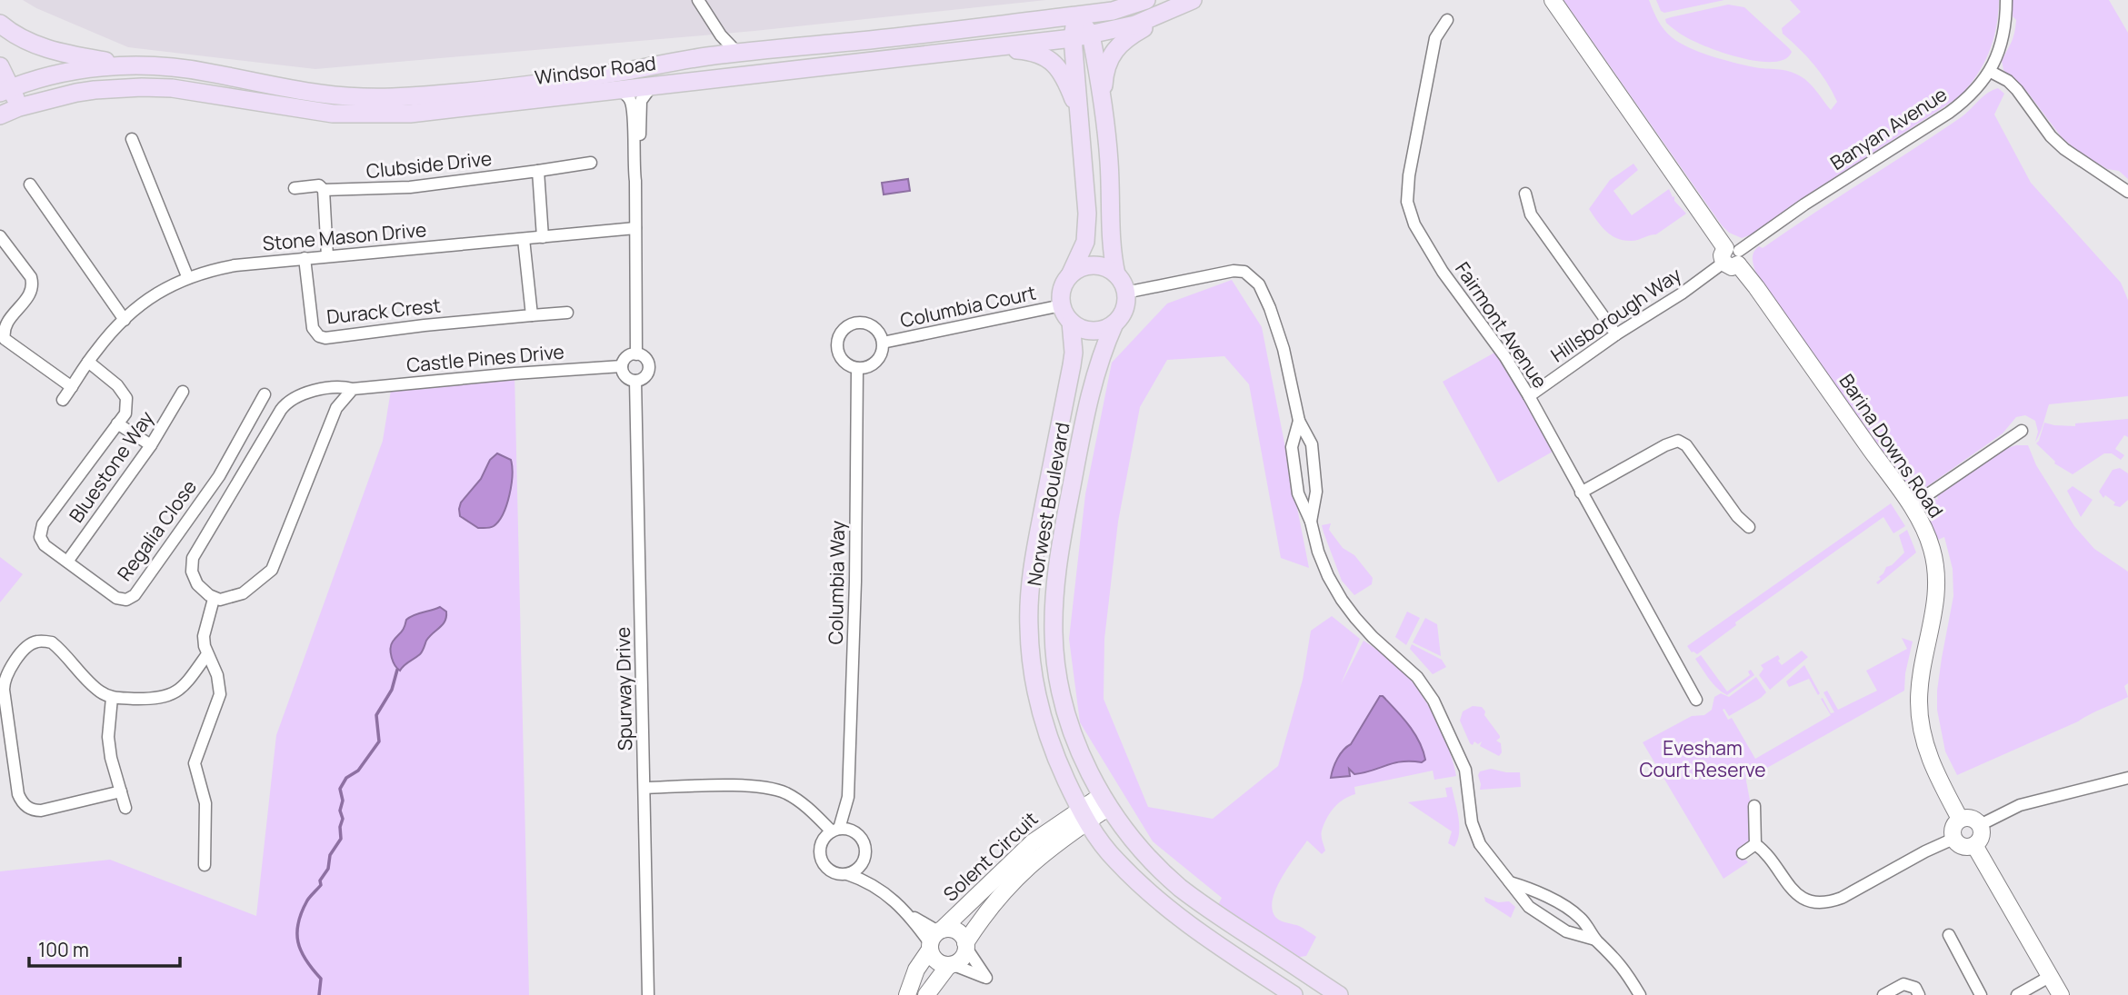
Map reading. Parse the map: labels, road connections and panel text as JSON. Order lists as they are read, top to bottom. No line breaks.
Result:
{"streets":{"main road":["Windsor Road","Norwest Boulevard"],"street":["Banyan Avenue","Clubside Drive","Stone Mason Drive","Columbia Court","Durack Crest","Hillsborough Way","Fairmont Avenue","Castle Pines Drive","Barina Downs Road","Bluestone Way","Regalia Close","Columbia Way","Spurway Drive","Solent Circuit"]},"crossings":[["Banyan Avenue","Hillsborough Way"],["Banyan Avenue","Barina Downs Road"],["Stone Mason Drive","Durack Crest"],["Stone Mason Drive","Regalia Close"],["Columbia Court","Norwest Boulevard"],["Columbia Court","Columbia Way"],["Hillsborough Way","Fairmont Avenue"],["Hillsborough Way","Barina Downs Road"],["Castle Pines Drive","Spurway Drive"],["Bluestone Way","Regalia Close"],["Norwest Boulevard","Solent Circuit"]],"parks":["Evesham Court Reserve"],"scale_bar":"100 m"}
